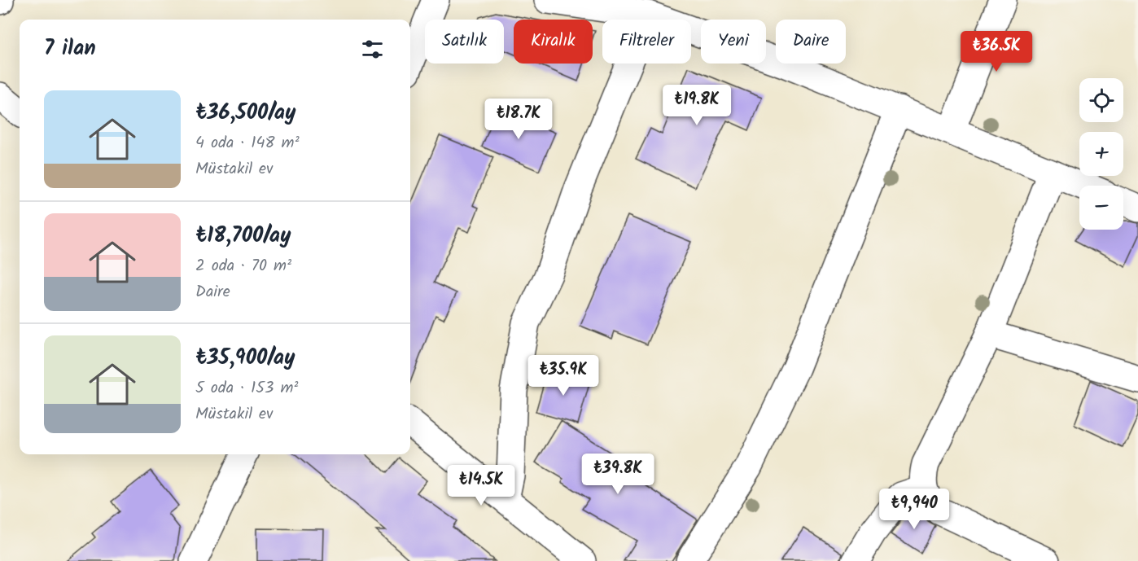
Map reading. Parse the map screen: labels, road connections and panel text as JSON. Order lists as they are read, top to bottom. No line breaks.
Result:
{"page":{"chip":["Satılık","Kiralık","Filtreler","Yeni","Daire"],"heading":"7 ilan","price":["₺36.5K","₺19.8K","₺18.7K","₺35.9K","₺39.8K","₺14.5K","₺9,940"],"map_buttons":["+","−"],"list":[{"name":"₺36,500/ay","note":"4 oda · 148 m² · Müstakil ev"},{"name":"₺18,700/ay","note":"2 oda · 70 m² · Daire"},{"name":"₺35,900/ay","note":"5 oda · 153 m² · Müstakil ev"}]}}
